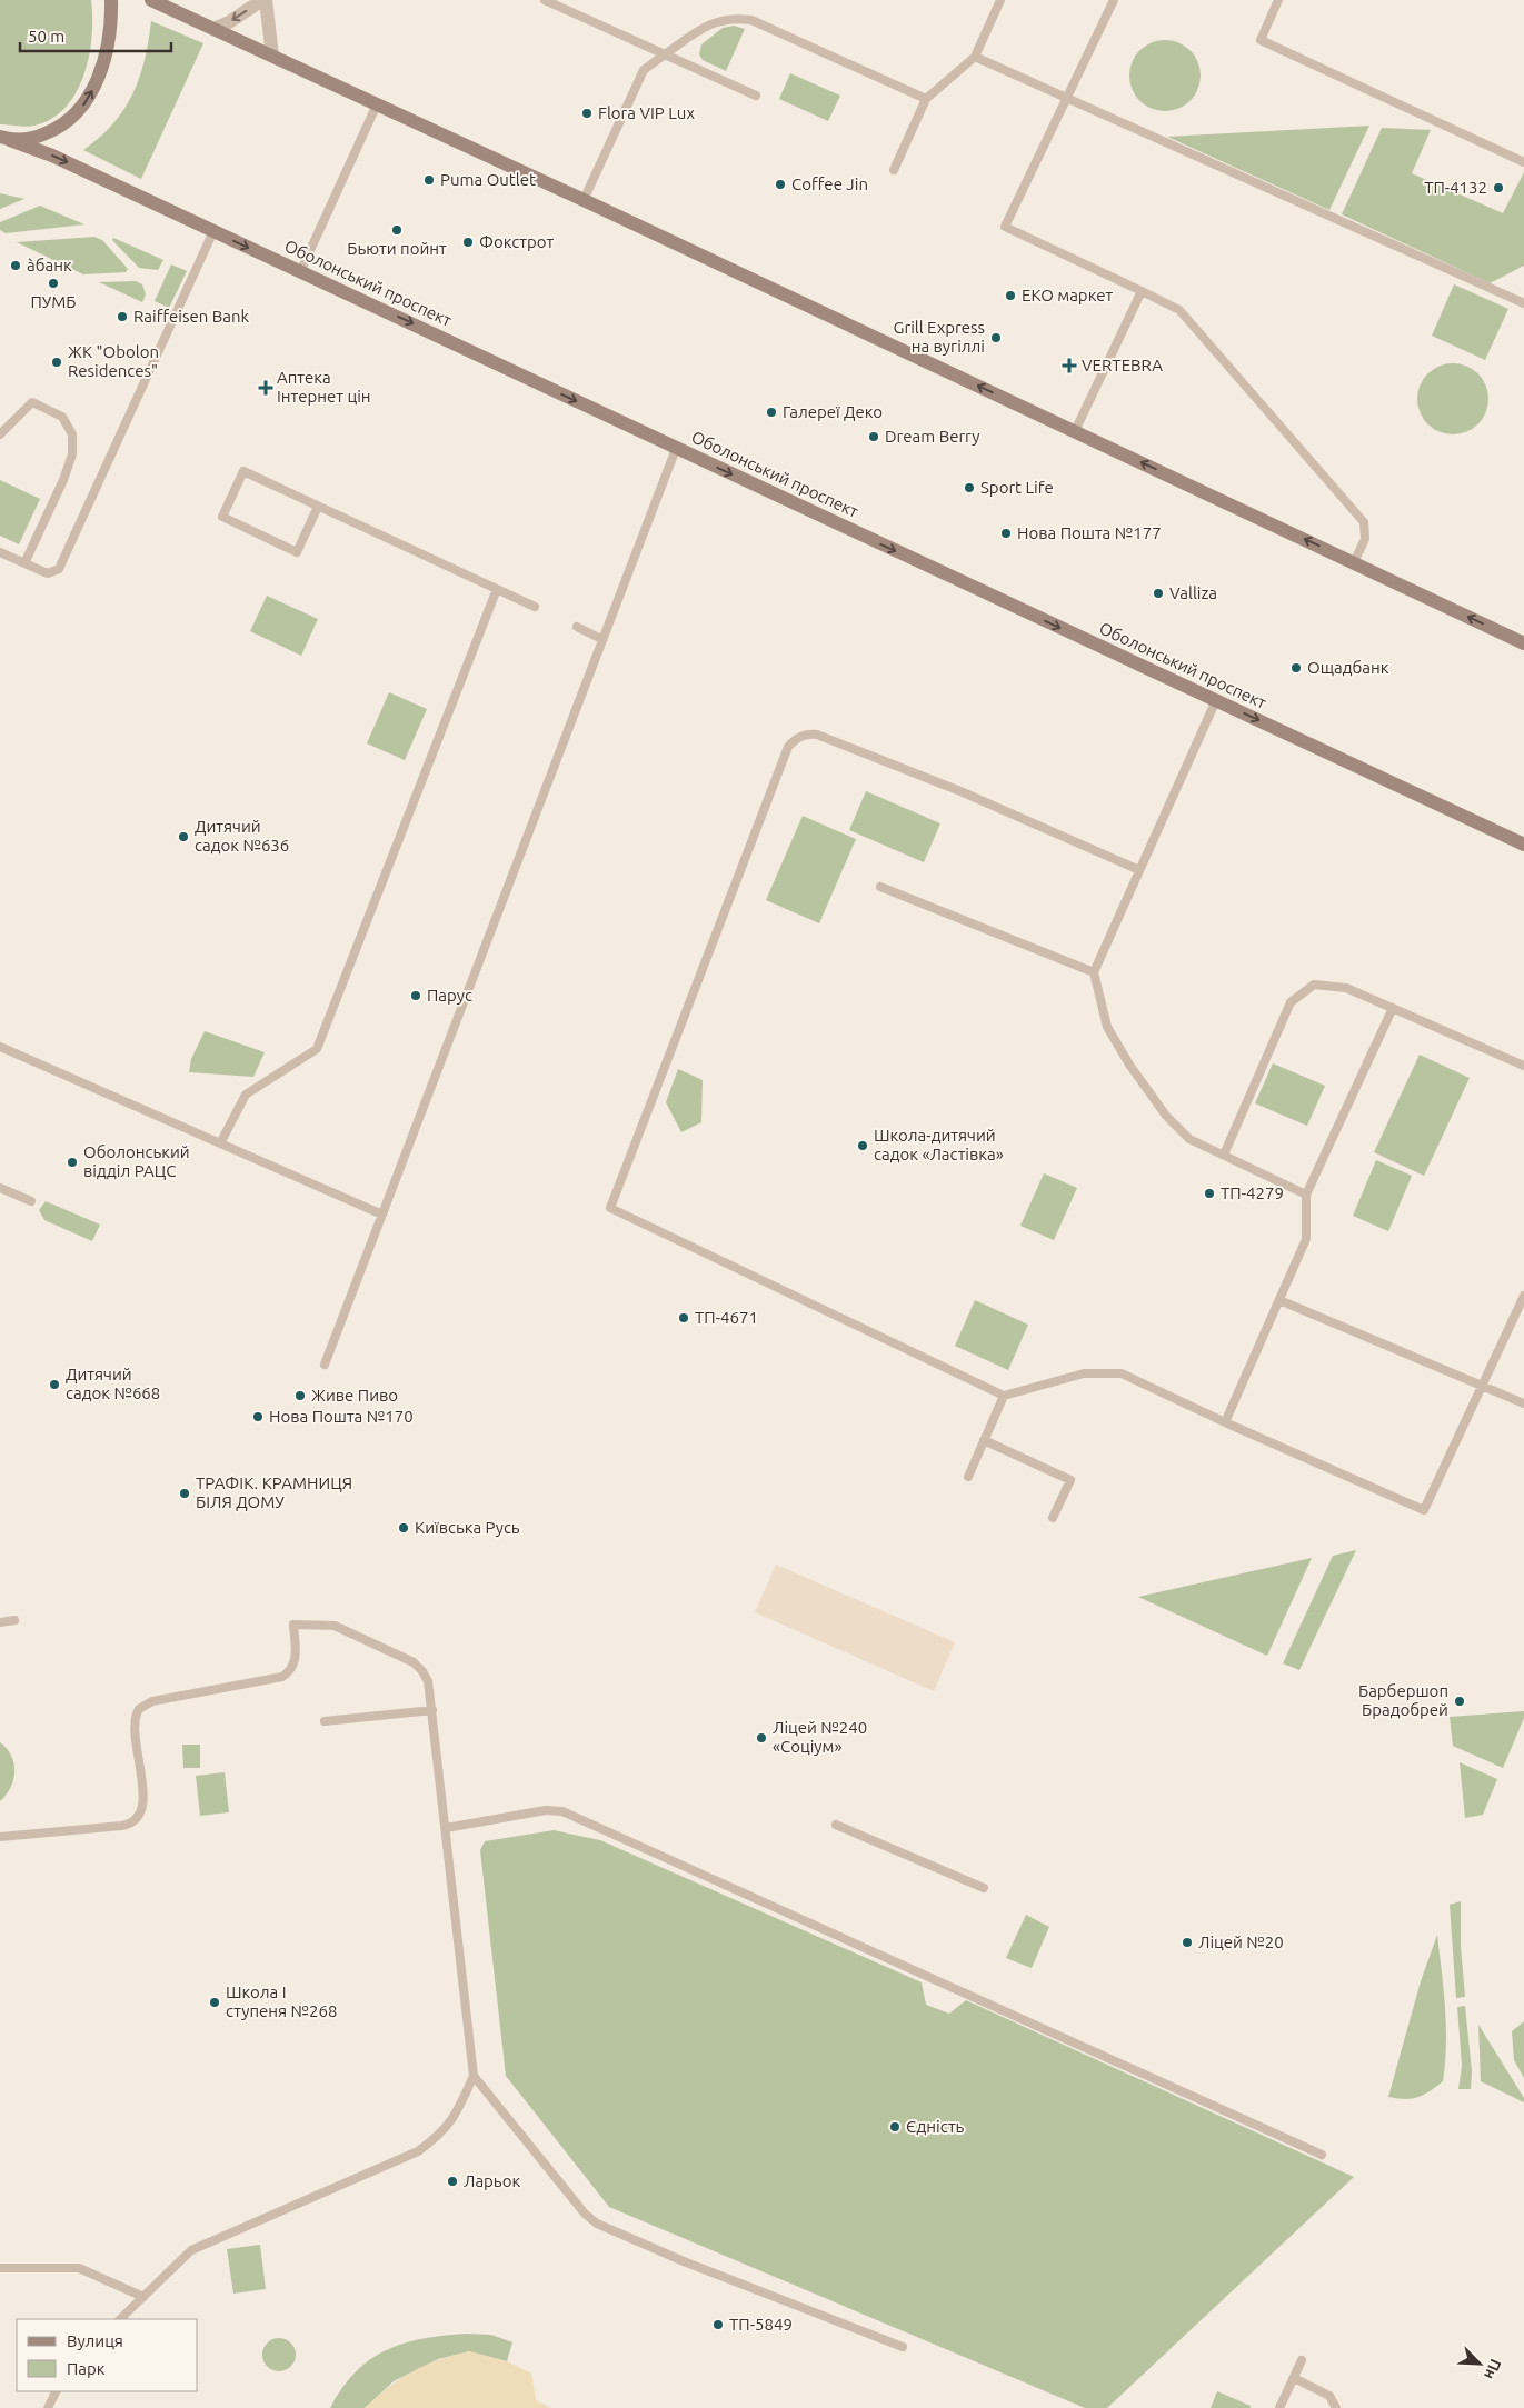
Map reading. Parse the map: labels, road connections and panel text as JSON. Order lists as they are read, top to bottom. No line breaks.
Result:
{"streets":{"main road":["Оболонський проспект"]},"one_way":["Оболонський проспект"],"places":{"other":["Flora VIP Lux","Puma Outlet","Coffee Jin","ТП-4132","Бьюти пойнт","Фокстрот","а̀банк","ПУМБ","ЕКО маркет","Raiffeisen Bank","Grill Express на вугіллі","ЖК \"Obolon Residences\"","Галереї Деко","Dream Berry","Sport Life","Нова Пошта №177","Valliza","Ощадбанк","Дитячий садок №636","Парус","Школа-дитячий садок «Ластівка»","Оболонський відділ РАЦС","ТП-4279","ТП-4671","Дитячий садок №668","Живе Пиво","Нова Пошта №170","ТРАФІК. КРАМНИЦЯ БІЛЯ ДОМУ","Київська Русь","Барбершоп Брадобрей","Ліцей №240 «Соціум»","Ліцей №20","Школа І ступеня №268","Єдність","Ларьок","ТП-5849"],"health":["VERTEBRA","Аптека Інтернет цін"]},"legend":["Вулиця","Парк"],"scale_bar":"50 m","north":"bottom right"}
